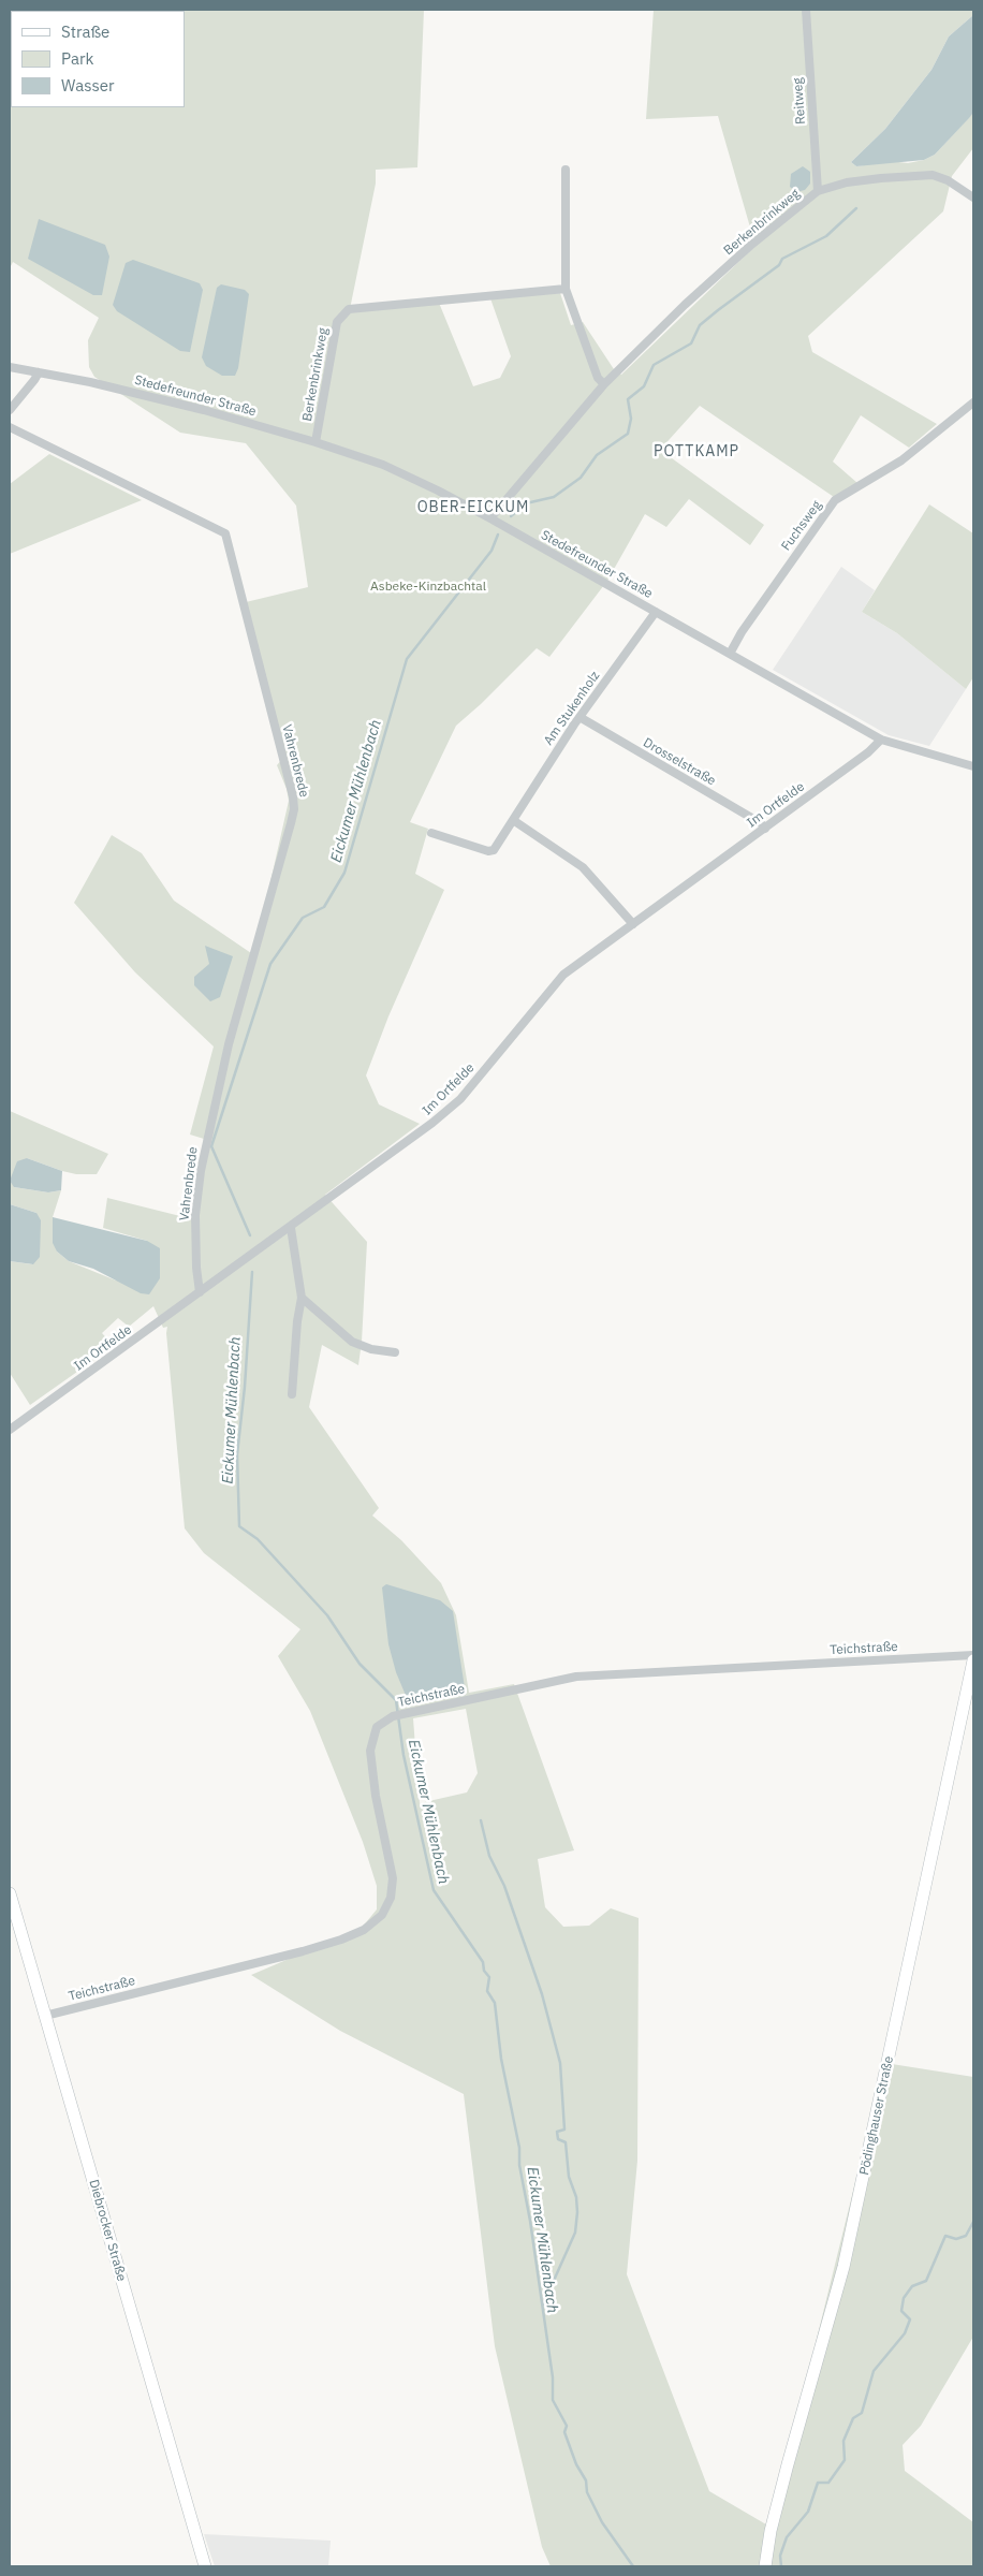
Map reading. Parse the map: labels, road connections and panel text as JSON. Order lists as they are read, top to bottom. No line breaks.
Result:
{"streets":{"street":["Reitweg","Berkenbrinkweg","Stedefreunder Straße","Fuchsweg","Am Stukenholz","Vahrenbrede","Drosselstraße","Im Ortfelde","Teichstraße","Pödinghauser Straße","Diebrocker Straße"]},"crossings":[["Reitweg","Berkenbrinkweg"],["Berkenbrinkweg","Stedefreunder Straße"],["Stedefreunder Straße","Fuchsweg"],["Stedefreunder Straße","Am Stukenholz"],["Stedefreunder Straße","Im Ortfelde"],["Am Stukenholz","Drosselstraße"],["Vahrenbrede","Im Ortfelde"],["Drosselstraße","Im Ortfelde"],["Teichstraße","Diebrocker Straße"]],"districts":["POTTKAMP","OBER-EICKUM"],"water":["Eickumer Mühlenbach"],"parks":["Asbeke-Kinzbachtal"],"legend":["Straße","Park","Wasser"]}
